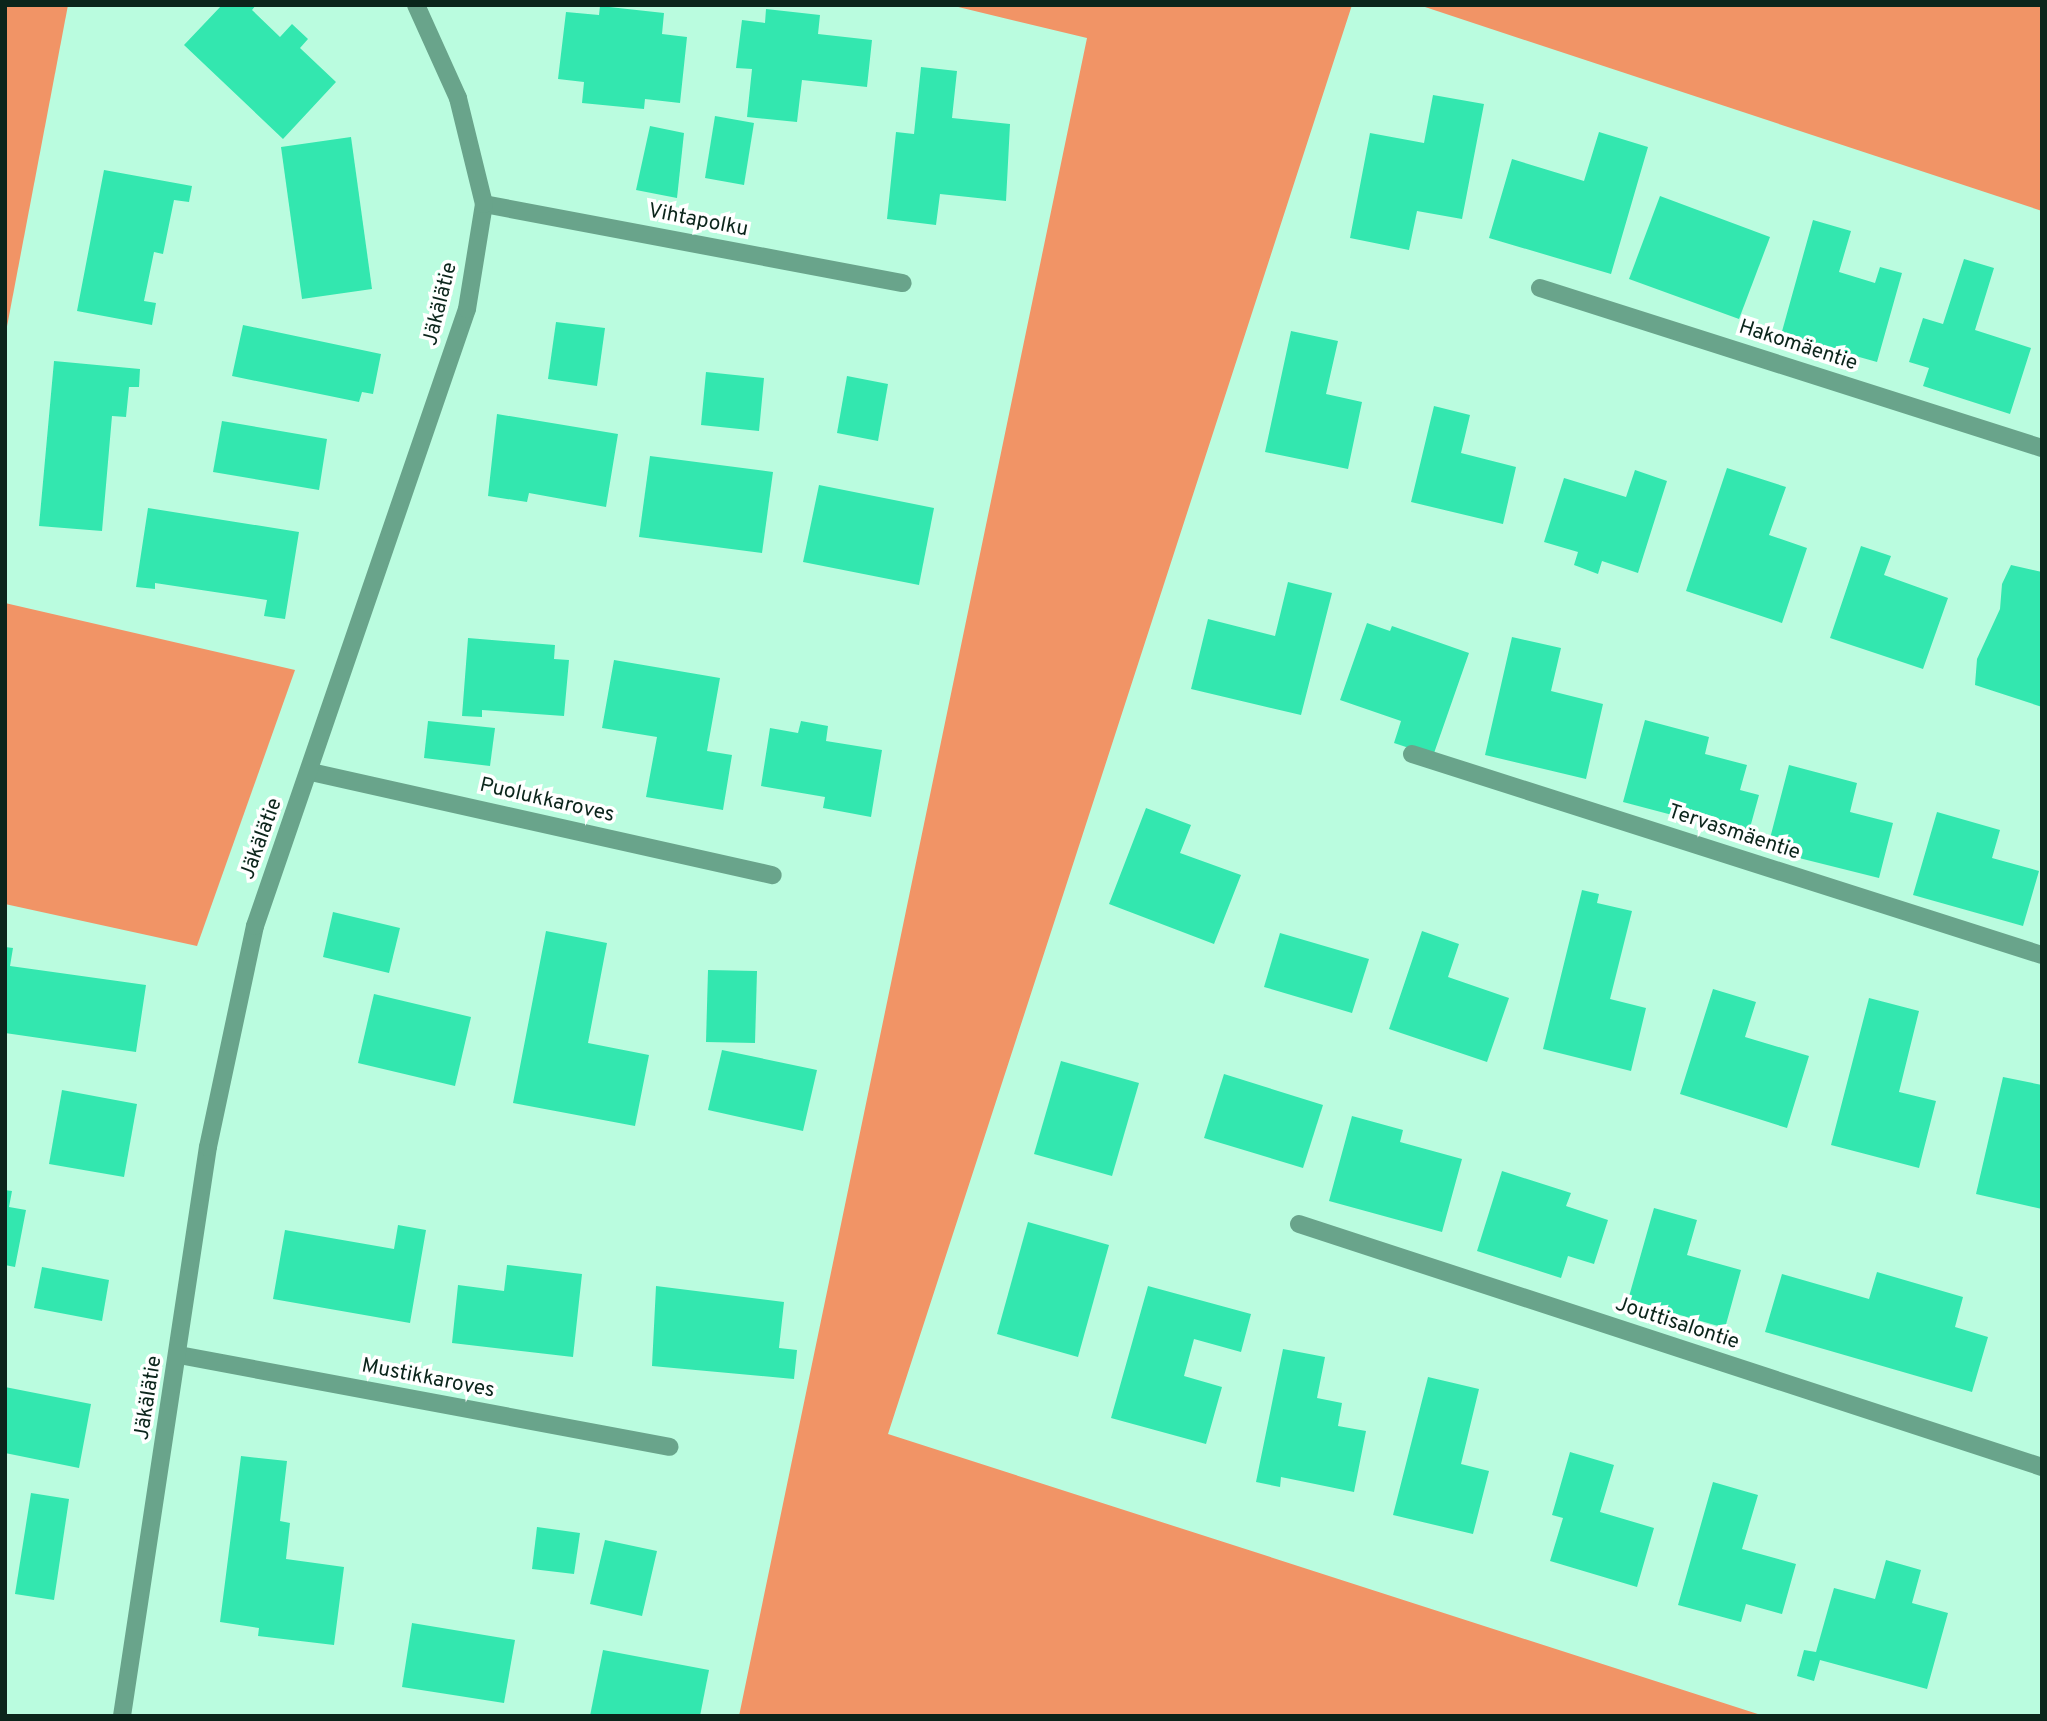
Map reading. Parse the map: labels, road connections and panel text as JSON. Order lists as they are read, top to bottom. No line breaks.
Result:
{"streets":{"street":["Vihtapolku","Jäkälätie","Hakomäentie","Puolukkaroves","Tervasmäentie","Jouttisalontie","Mustikkaroves"]},"crossings":[["Vihtapolku","Jäkälätie"],["Jäkälätie","Puolukkaroves"],["Jäkälätie","Mustikkaroves"]]}
